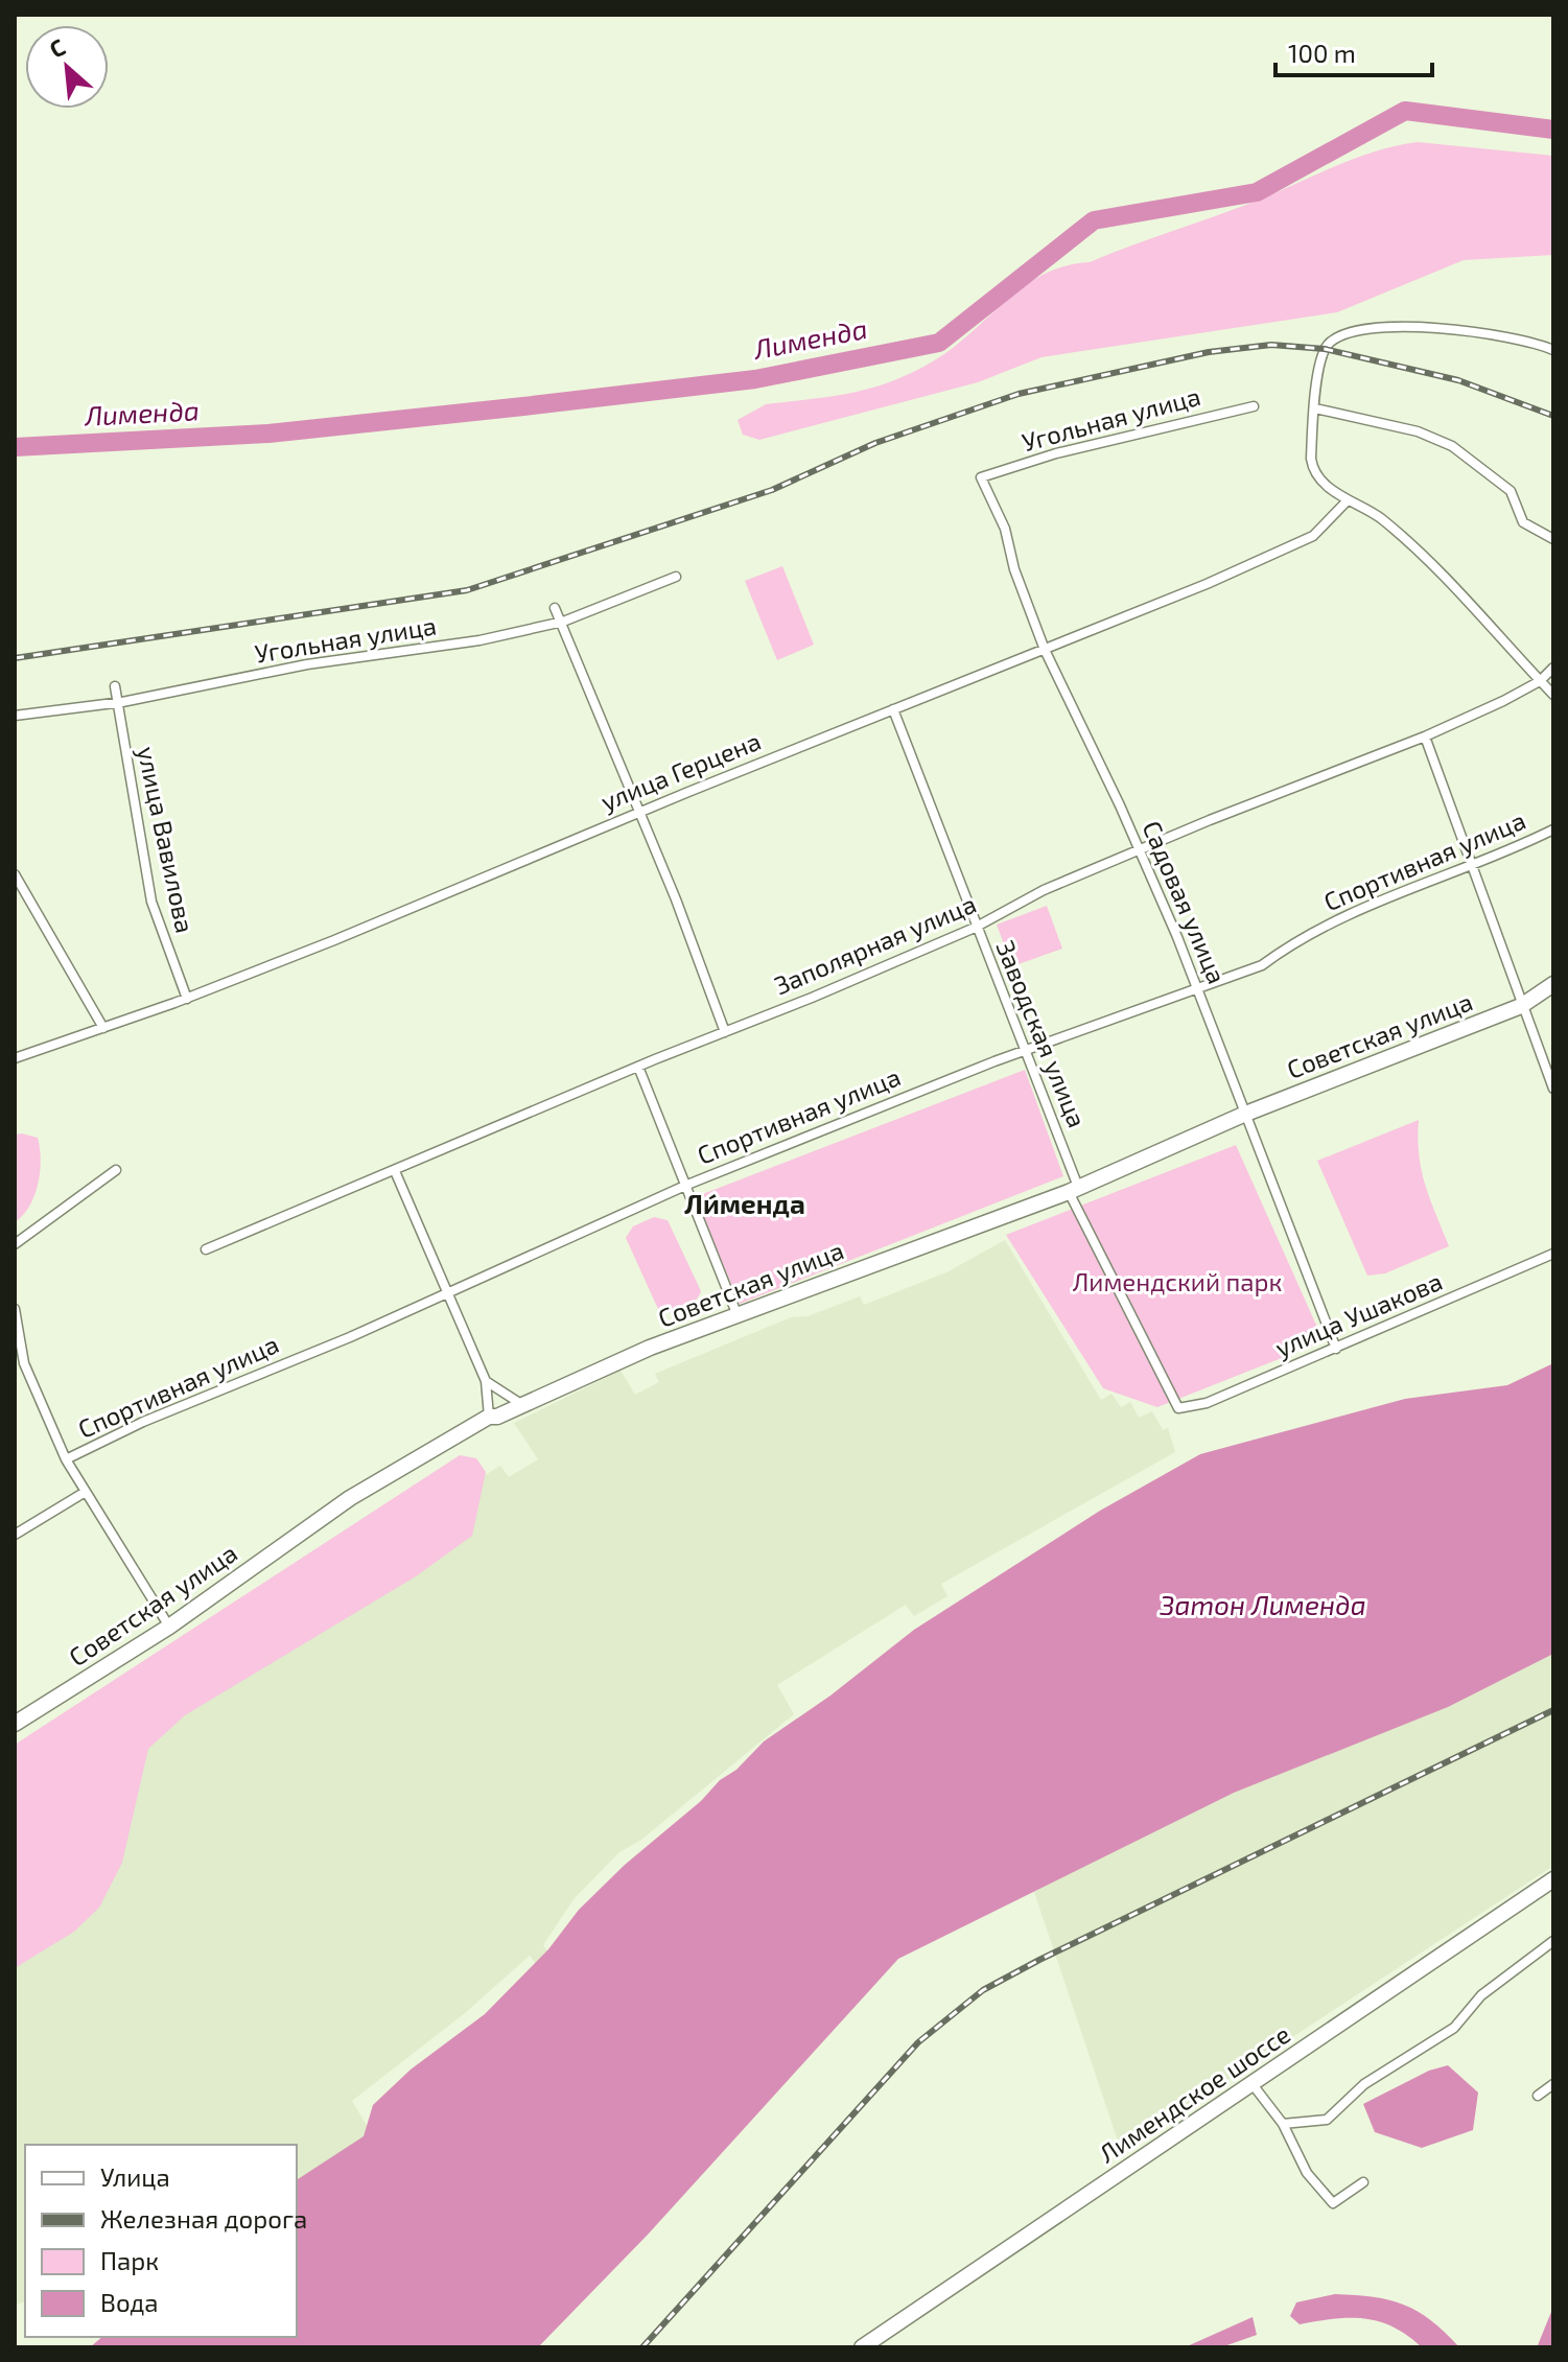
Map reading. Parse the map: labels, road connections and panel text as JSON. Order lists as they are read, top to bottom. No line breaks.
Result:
{"streets":{"main road":["Советская улица","Лимендское шоссе"],"street":["Угольная улица","улица Герцена","улица Вавилова","Спортивная улица","Садовая улица","Заполярная улица","Заводская улица","улица Ушакова"]},"crossings":[["Угольная улица","улица Вавилова"],["Угольная улица","Садовая улица"],["улица Герцена","улица Вавилова"],["улица Герцена","Садовая улица"],["улица Герцена","Заводская улица"],["Спортивная улица","Садовая улица"],["Спортивная улица","Заводская улица"],["Садовая улица","Заполярная улица"],["Садовая улица","Советская улица"],["Садовая улица","улица Ушакова"],["Заполярная улица","Заводская улица"],["Заводская улица","Советская улица"],["Заводская улица","улица Ушакова"]],"districts":["Ли́менда"],"water":["Лименда","Затон Лименда"],"parks":["Лимендский парк"],"legend":["Улица","Железная дорога","Парк","Вода"],"scale_bar":"100 m","north":"top left"}
